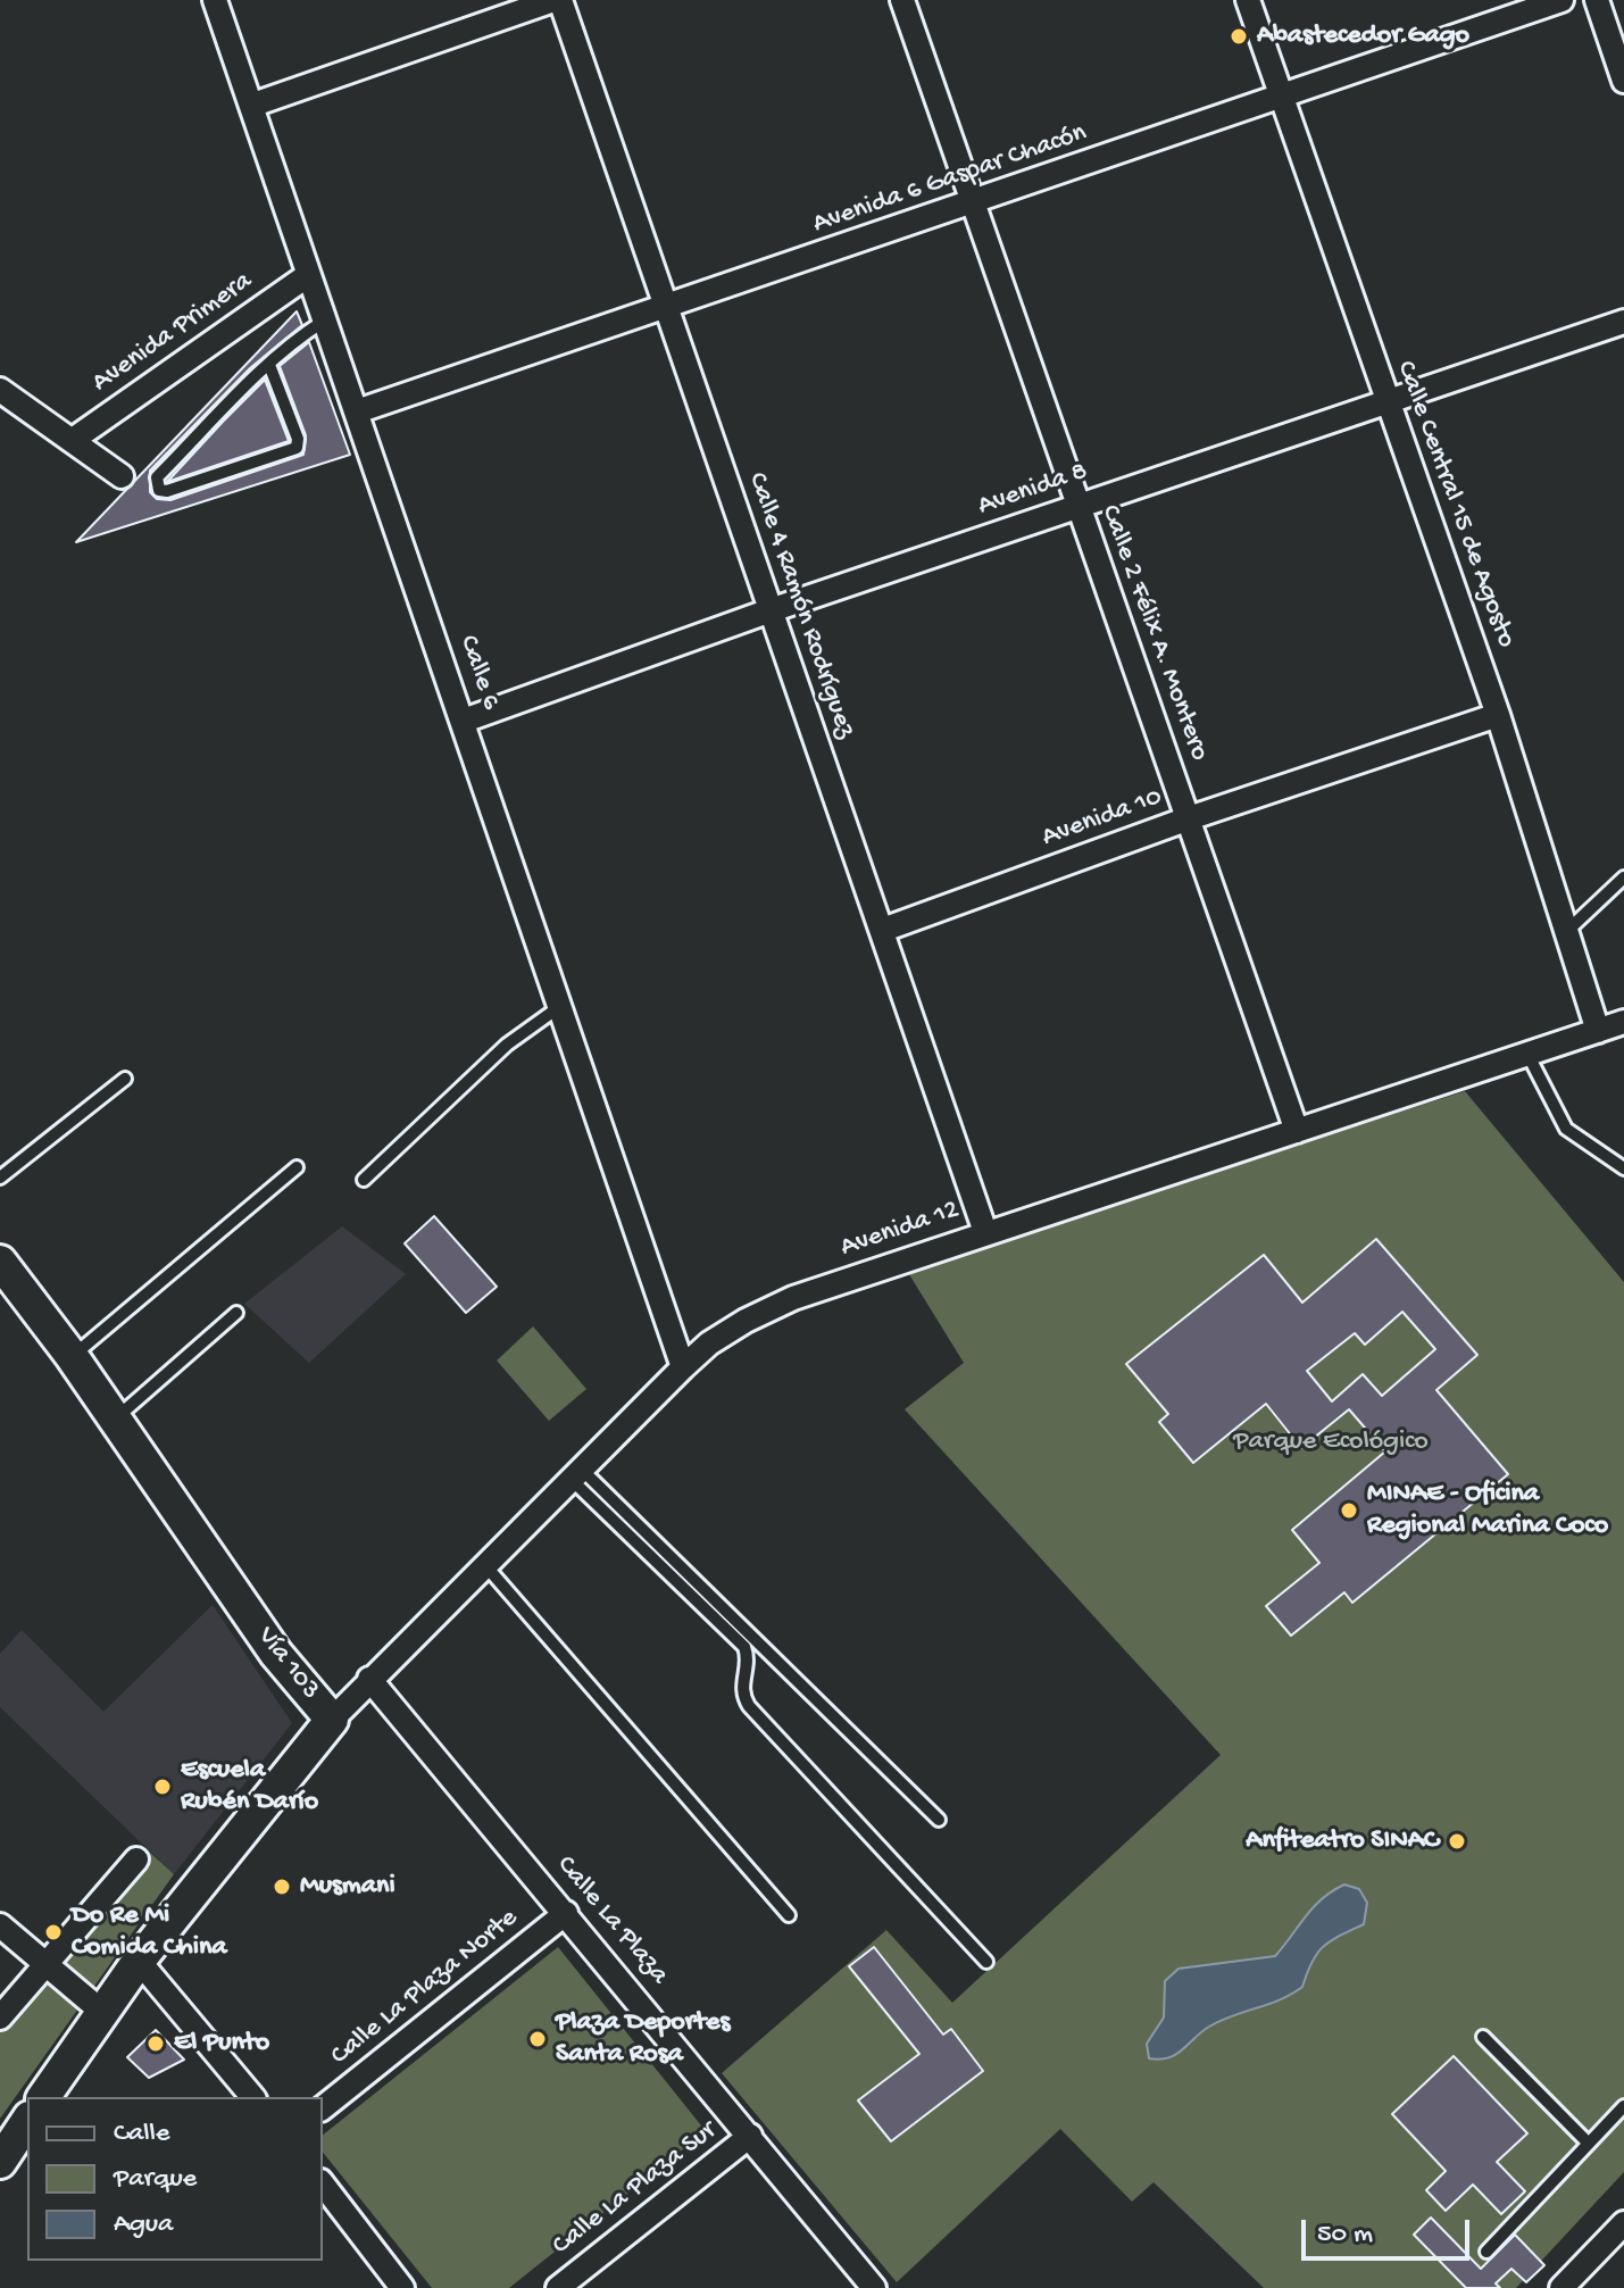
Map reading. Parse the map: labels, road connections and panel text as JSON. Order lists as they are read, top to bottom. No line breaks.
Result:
{"streets":{"main road":["Vía 103"],"street":["Avenida 6 Gaspar Chacón","Avenida Primera","Avenida 8","Calle Central 15 de Agosto","Calle 4 Ramón Rodríguez","Calle 2 Félix A. Montero","Calle 6","Avenida 10","Avenida 12","Calle La Plaza","Calle La Plaza Norte","Calle La Plaza Sur"]},"crossings":[["Avenida 6 Gaspar Chacón","Calle Central 15 de Agosto"],["Avenida 6 Gaspar Chacón","Calle 4 Ramón Rodríguez"],["Avenida 6 Gaspar Chacón","Calle 2 Félix A. Montero"],["Avenida 6 Gaspar Chacón","Calle 6"],["Avenida Primera","Calle 6"],["Avenida 8","Calle Central 15 de Agosto"],["Avenida 8","Calle 4 Ramón Rodríguez"],["Avenida 8","Calle 2 Félix A. Montero"],["Avenida 8","Calle 6"],["Calle Central 15 de Agosto","Avenida 10"],["Calle Central 15 de Agosto","Avenida 12"],["Calle 4 Ramón Rodríguez","Avenida 10"],["Calle 4 Ramón Rodríguez","Avenida 12"],["Calle 2 Félix A. Montero","Avenida 10"],["Calle 2 Félix A. Montero","Avenida 12"],["Calle 6","Avenida 12"],["Avenida 12","Vía 103"],["Avenida 12","Calle La Plaza"],["Calle La Plaza","Calle La Plaza Norte"],["Calle La Plaza","Calle La Plaza Sur"]],"parks":["Parque Ecológico"],"places":["Abastecedor Gago","MINAE - Oficina Regional Marina Coco","Escuela Rubén Darío","Anfiteatro SINAC","Musmani","Do Re Mi Comida China","Plaza Deportes Santa Rosa","El Punto"],"legend":["Calle","Parque","Agua"],"scale_bar":"50 m"}
